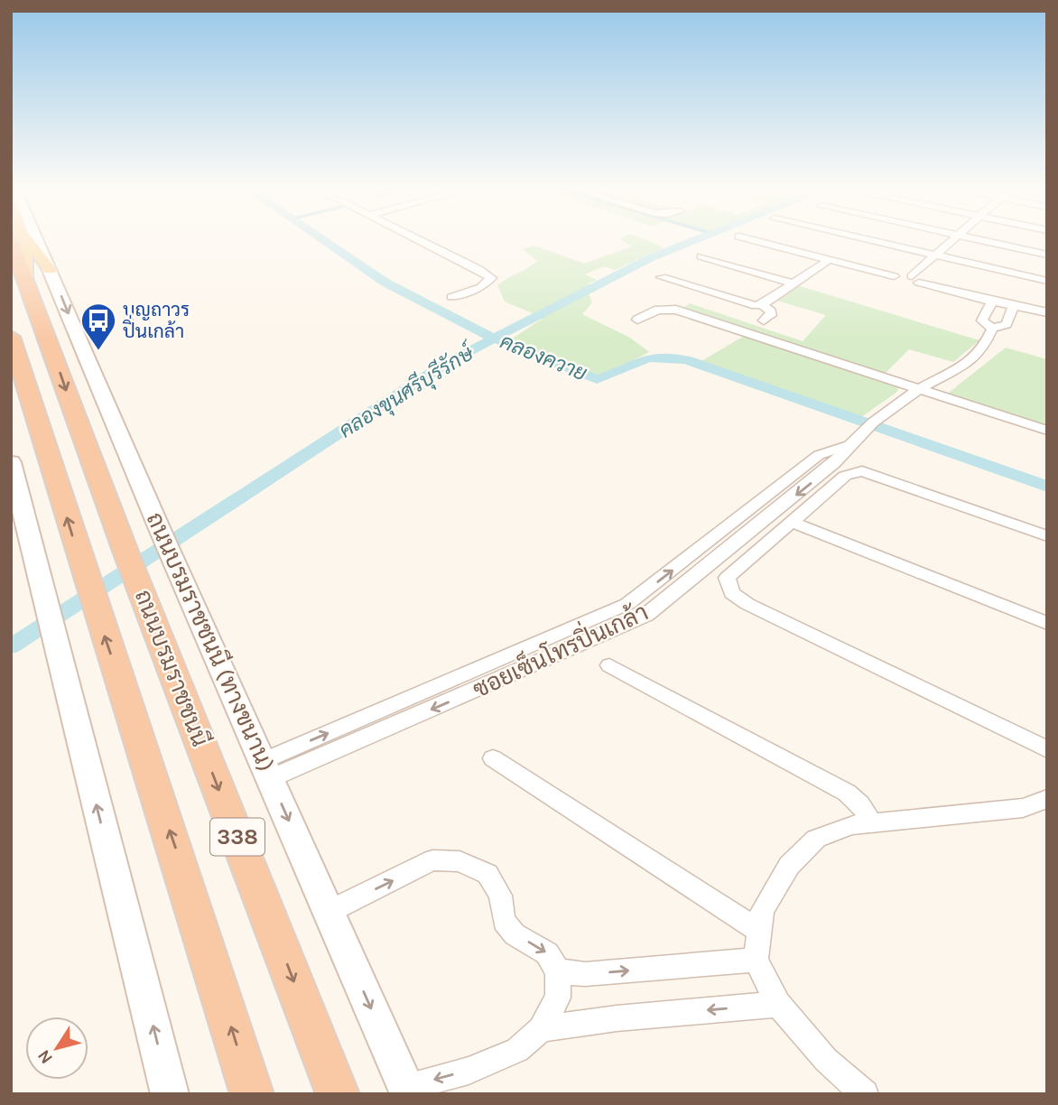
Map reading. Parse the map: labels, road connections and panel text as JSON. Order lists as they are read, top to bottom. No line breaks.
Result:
{"streets":{"highway":["ถนนบรมราชชนนี","338"],"main road":["ถนนบรมราชชนนี (ทางขนาน)"],"street":["ซอยเซ็นโทรปิ่นเกล้า"]},"crossings":[["ถนนบรมราชชนนี (ทางขนาน)","ซอยเซ็นโทรปิ่นเกล้า"]],"water":["คลองควาย","คลองขุนศรีบุรีรักษ์"],"places":{"bus stop":["บุญถาวร ปิ่นเกล้า"]},"north":"bottom left"}
